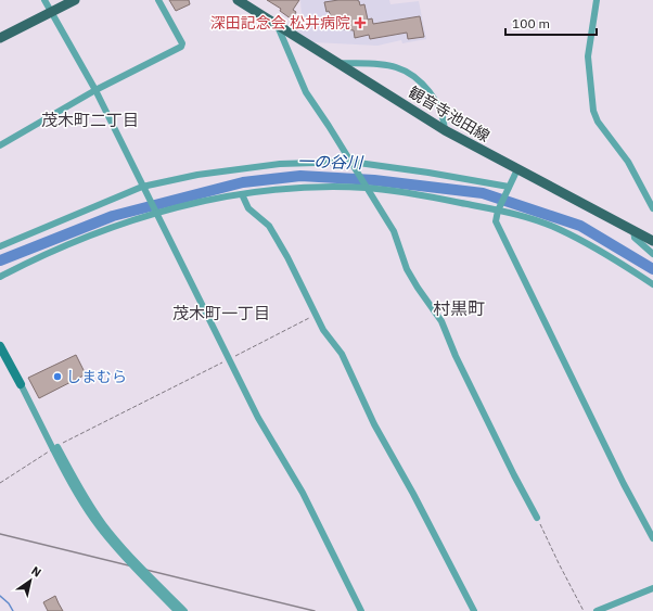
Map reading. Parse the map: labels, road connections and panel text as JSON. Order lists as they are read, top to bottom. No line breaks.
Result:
{"streets":{"main road":["観音寺池田線"]},"districts":["茂木町二丁目","村黒町","茂木町一丁目"],"water":["一の谷川"],"places":{"health":["深田記念会 松井病院"],"other":["しまむら"]},"scale_bar":"100 m","north":"top right"}
